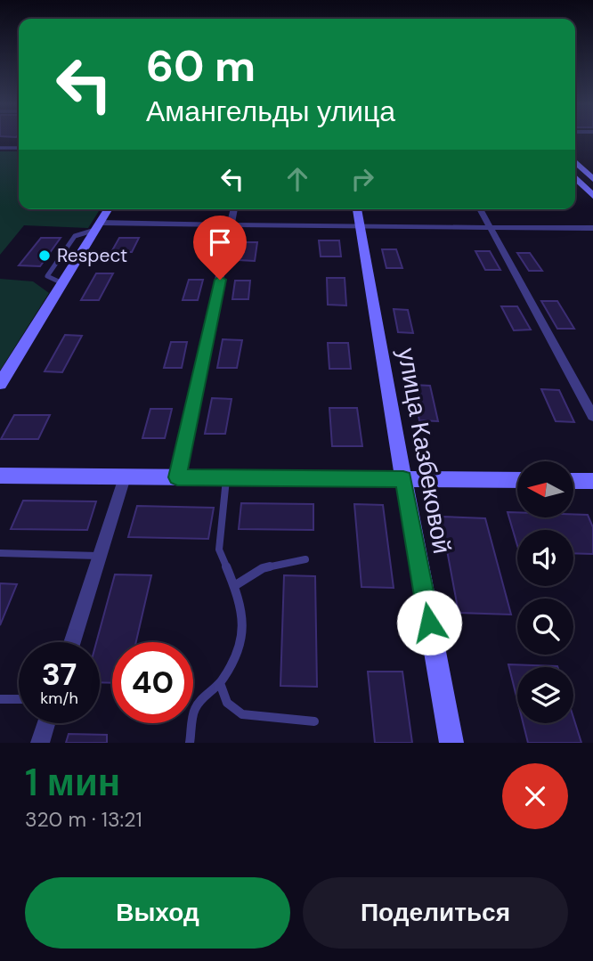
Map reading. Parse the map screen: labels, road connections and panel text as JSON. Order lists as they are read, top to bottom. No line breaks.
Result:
{"streets":{"street":["улица Казбековой"]},"places":["Respect"],"north":"left","page":{"turn":["60 m","Амангельды улица"],"speed":"37 km/h","limit":"40","heading":["1 мин","320 m · 13:21"],"buttons":["Выход","Поделиться"]}}
